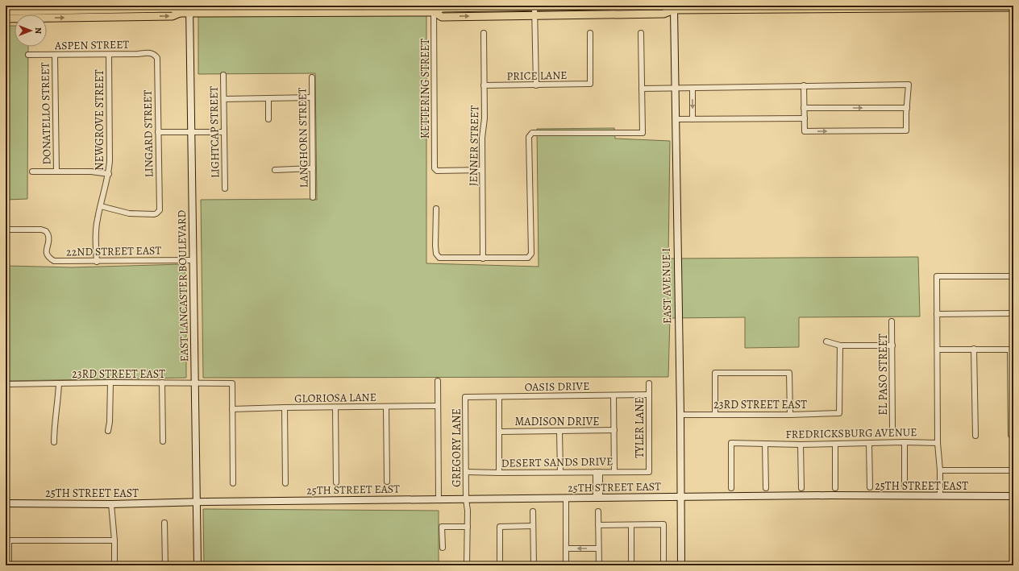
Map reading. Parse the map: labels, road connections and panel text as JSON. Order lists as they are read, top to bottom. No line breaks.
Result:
{"streets":{"main road":["EAST LANCASTER BOULEVARD","EAST AVENUE I","25TH STREET EAST"],"street":["ASPEN STREET","PRICE LANE","KETTERING STREET","DONATELLO STREET","NEWGROVE STREET","LIGHTCAP STREET","LINGARD STREET","LANGHORN STREET","JENNER STREET","22ND STREET EAST","23RD STREET EAST","EL PASO STREET","OASIS DRIVE","GLORIOSA LANE","MADISON DRIVE","TYLER LANE","FREDRICKSBURG AVENUE","GREGORY LANE","DESERT SANDS DRIVE"]},"crossings":[["ASPEN STREET","DONATELLO STREET"],["ASPEN STREET","NEWGROVE STREET"],["ASPEN STREET","LINGARD STREET"],["PRICE LANE","JENNER STREET"],["KETTERING STREET","JENNER STREET"],["NEWGROVE STREET","LINGARD STREET"],["NEWGROVE STREET","22ND STREET EAST"],["22ND STREET EAST","EAST LANCASTER BOULEVARD"],["EAST LANCASTER BOULEVARD","23RD STREET EAST"],["EAST LANCASTER BOULEVARD","25TH STREET EAST"],["EAST AVENUE I","23RD STREET EAST"],["EAST AVENUE I","25TH STREET EAST"],["23RD STREET EAST","GLORIOSA LANE"],["OASIS DRIVE","TYLER LANE"],["OASIS DRIVE","GREGORY LANE"],["TYLER LANE","DESERT SANDS DRIVE"],["GREGORY LANE","DESERT SANDS DRIVE"],["GREGORY LANE","25TH STREET EAST"]],"north":"right"}
